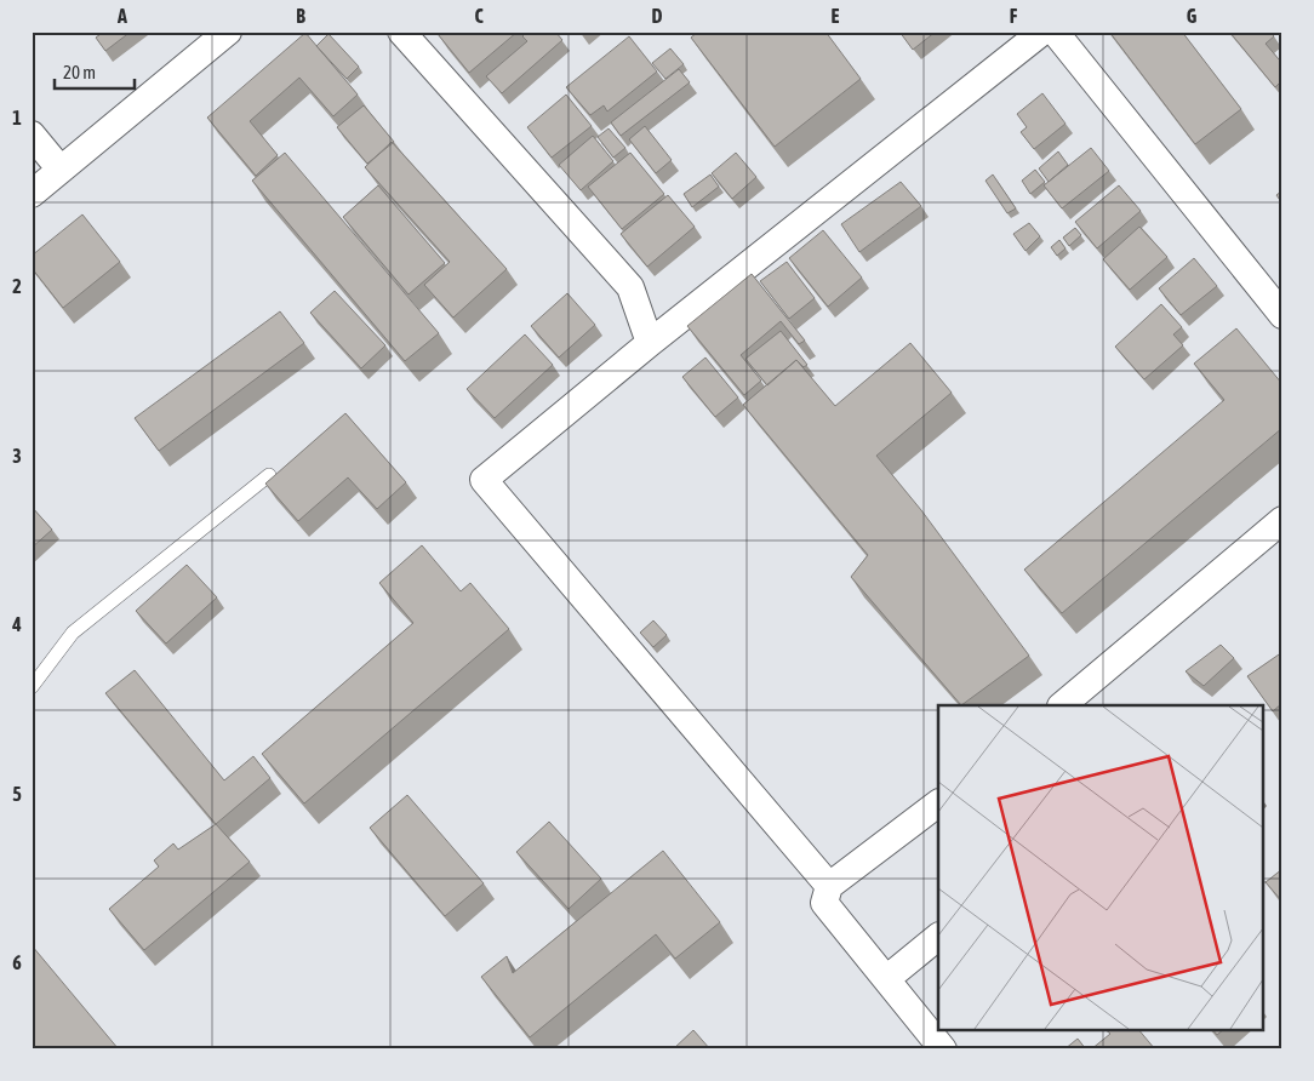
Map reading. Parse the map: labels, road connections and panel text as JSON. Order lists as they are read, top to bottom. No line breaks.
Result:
{"scale_bar":"20 m","grid":{"columns":["A","B","C","D","E","F","G"],"rows":["1","2","3","4","5","6"]}}
